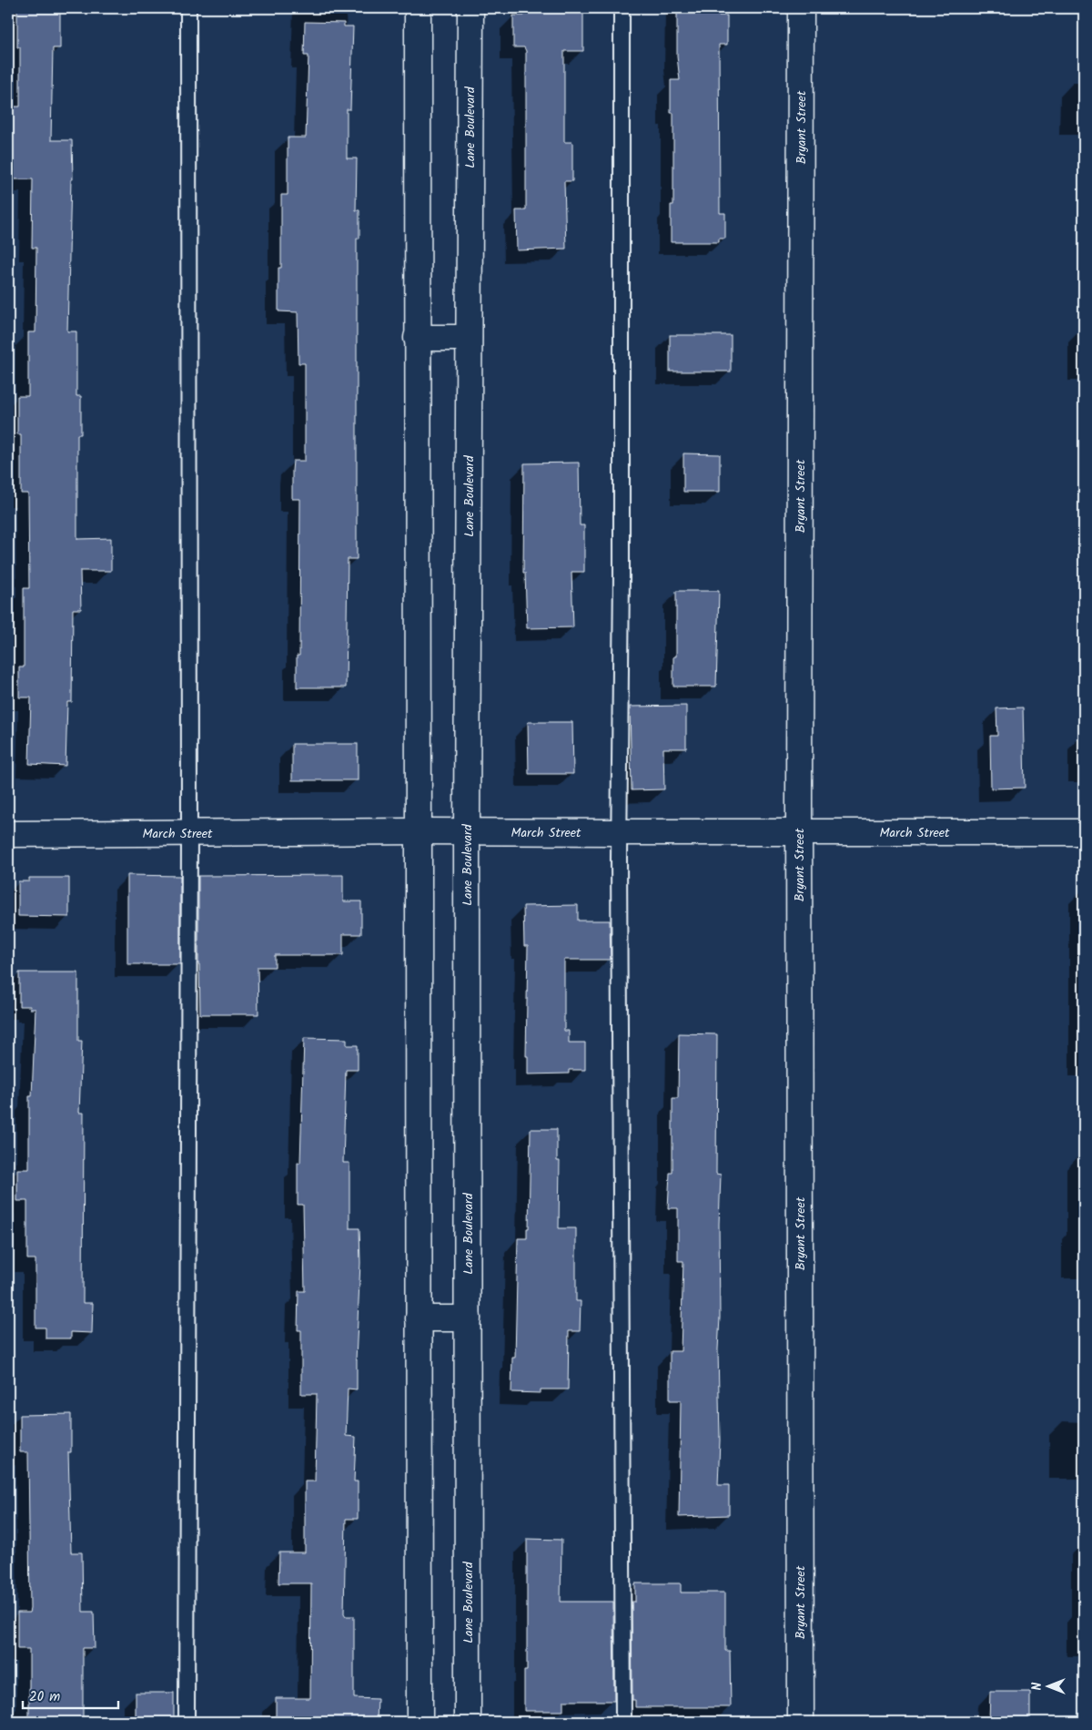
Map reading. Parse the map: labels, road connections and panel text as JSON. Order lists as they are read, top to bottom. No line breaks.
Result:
{"streets":{"street":["Lane Boulevard","Bryant Street","March Street"]},"crossings":[["Lane Boulevard","March Street"],["Bryant Street","March Street"]],"scale_bar":"20 m","north":"left"}
